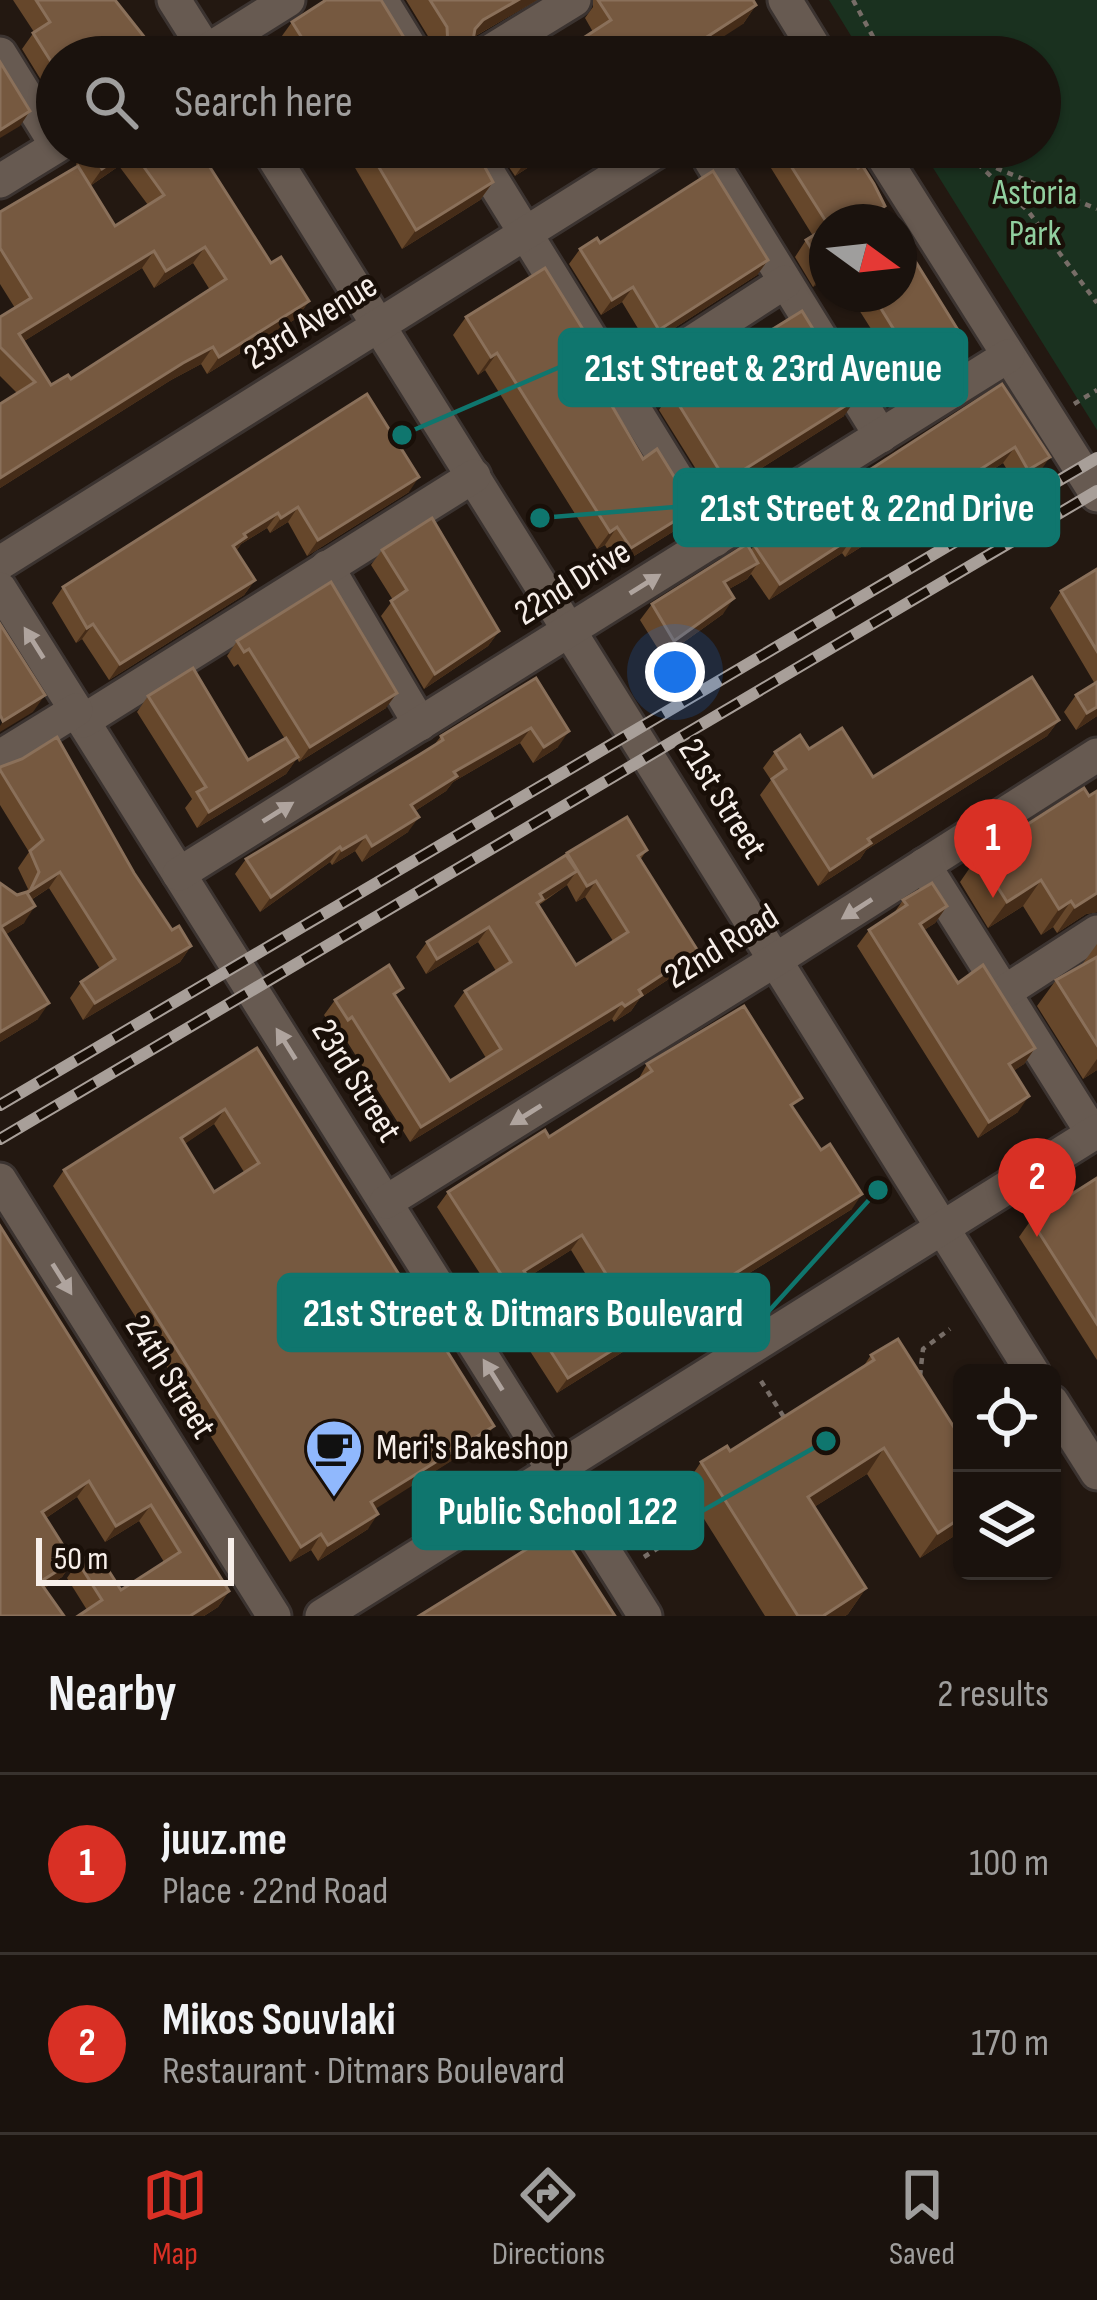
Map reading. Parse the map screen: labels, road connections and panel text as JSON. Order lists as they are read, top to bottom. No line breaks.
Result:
{"streets":{"street":["23rd Avenue","22nd Drive","21st Street","22nd Road","23rd Street","24th Street"]},"crossings":[["23rd Avenue","21st Street"],["22nd Drive","21st Street"],["22nd Drive","23rd Street"],["21st Street","22nd Road"],["22nd Road","23rd Street"]],"one_way":["22nd Road","23rd Street","24th Street"],"parks":["Astoria Park"],"places":{"other":["21st Street & 23rd Avenue","21st Street & 22nd Drive","21st Street & Ditmars Boulevard","Public School 122"],"cafe":["Meri's Bakeshop"]},"scale_bar":"50 m","north":"right","page":{"search":"Search here","pins":["1","2"],"scale":"50 m","heading":["Nearby","2 results"],"list":[{"mark":"1","name":"juuz.me","note":"Place · 22nd Road","value":"100 m"},{"mark":"2","name":"Mikos Souvlaki","note":"Restaurant · Ditmars Boulevard","value":"170 m"}],"nav":["Map","Directions","Saved"]}}
